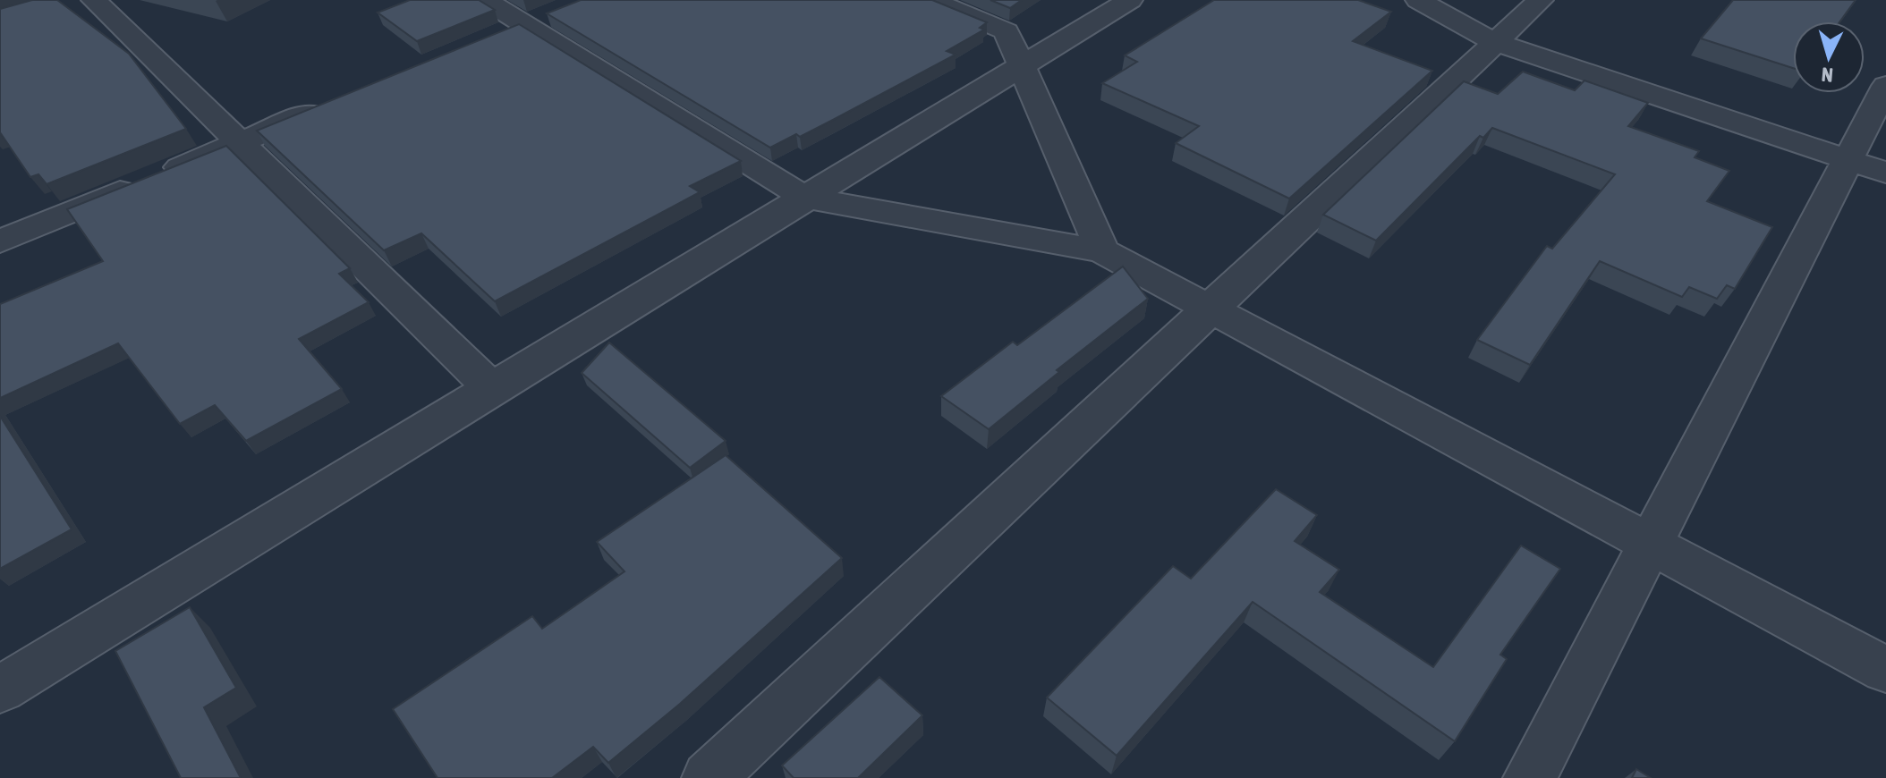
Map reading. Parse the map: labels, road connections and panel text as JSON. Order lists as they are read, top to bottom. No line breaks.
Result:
{"north":"bottom"}
